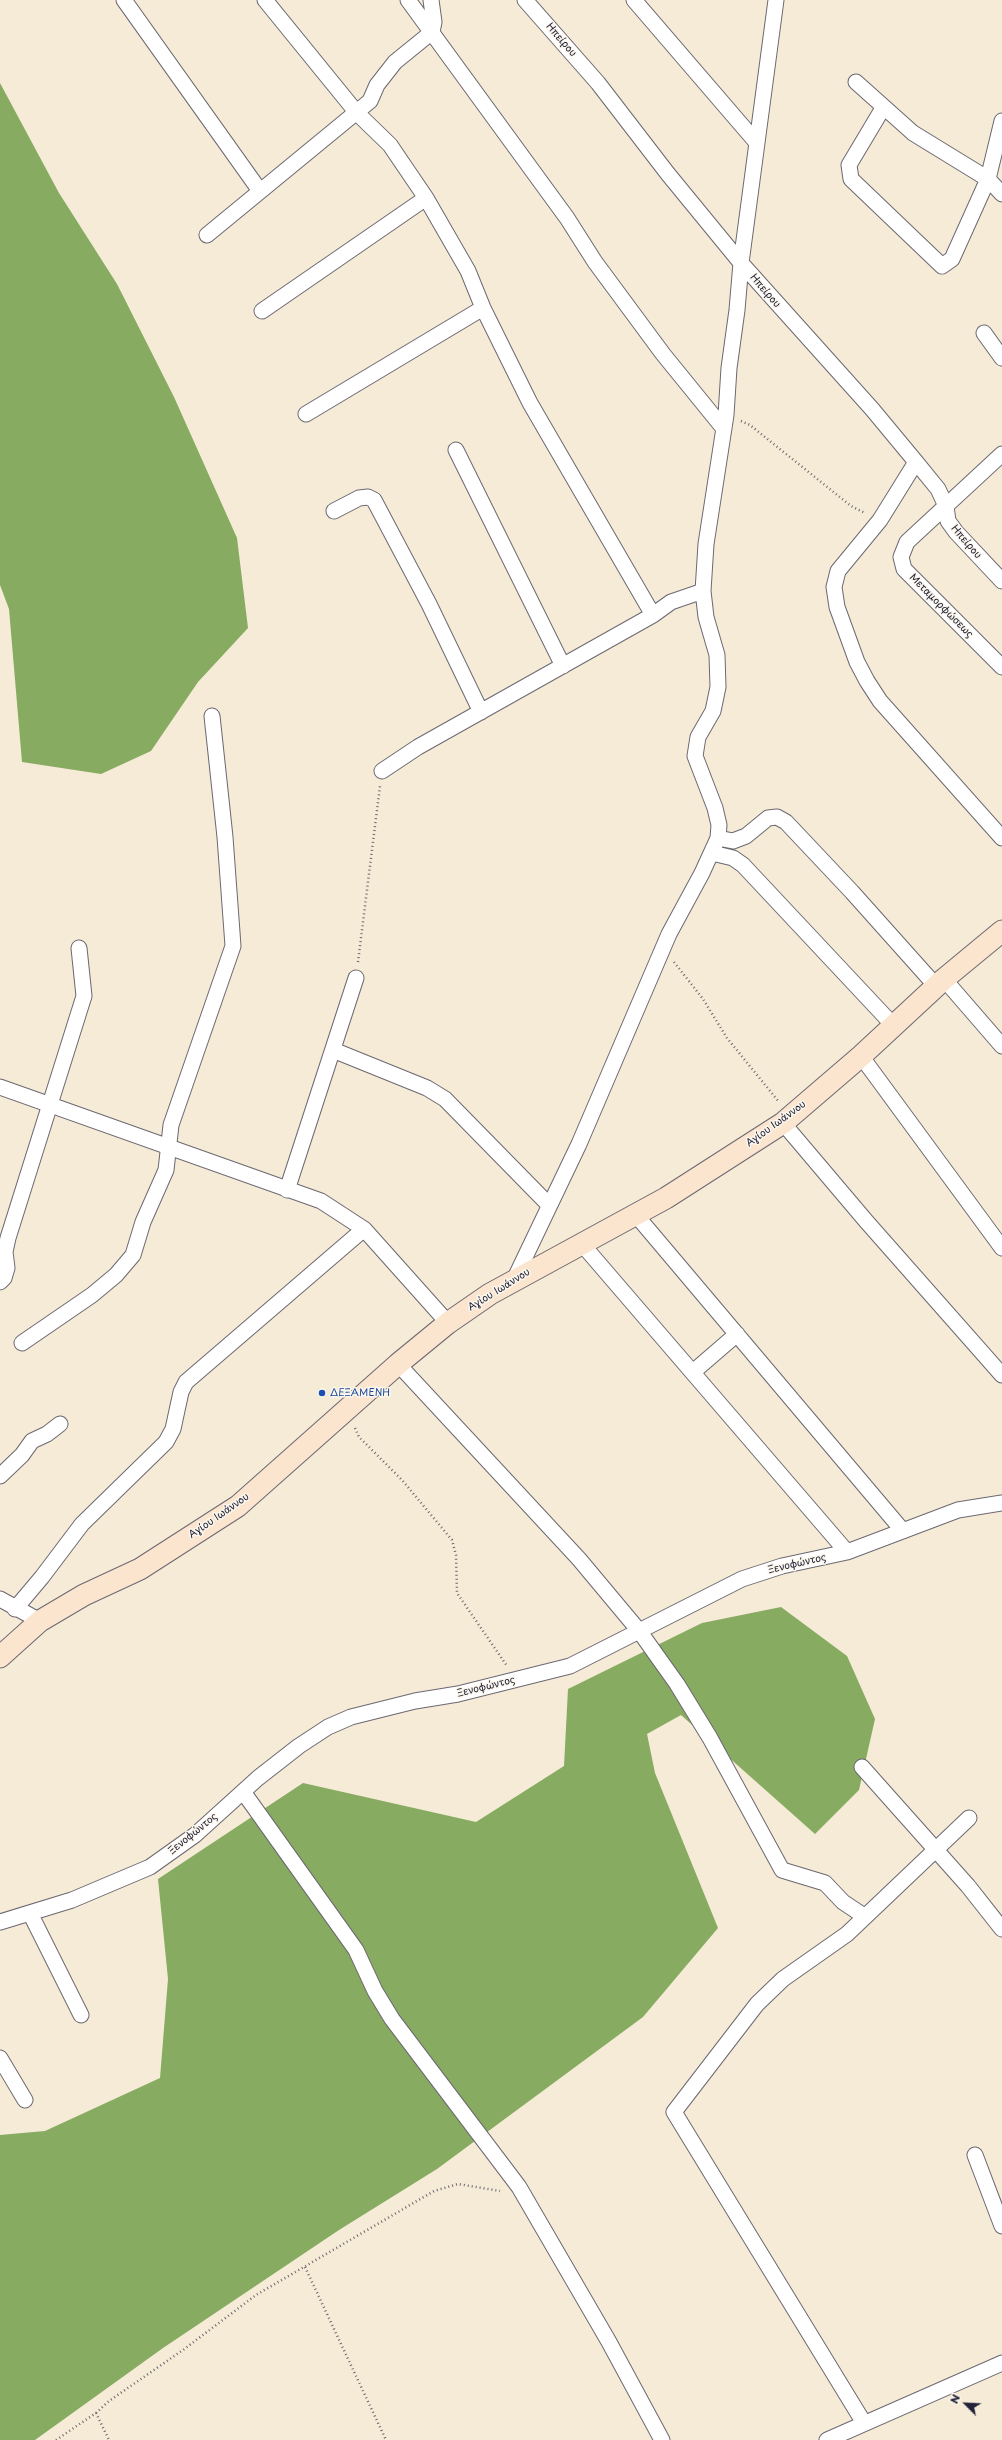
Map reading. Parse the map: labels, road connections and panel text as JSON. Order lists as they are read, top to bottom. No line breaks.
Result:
{"streets":{"street":["Ηπείρου","Μεταμορφώσεως","Αγίου Ιωάννου","Ξενοφώντος"]},"crossings":[["Ηπείρου","Μεταμορφώσεως"]],"places":["ΔΕΞΑΜΕΝΗ"],"north":"top left"}
